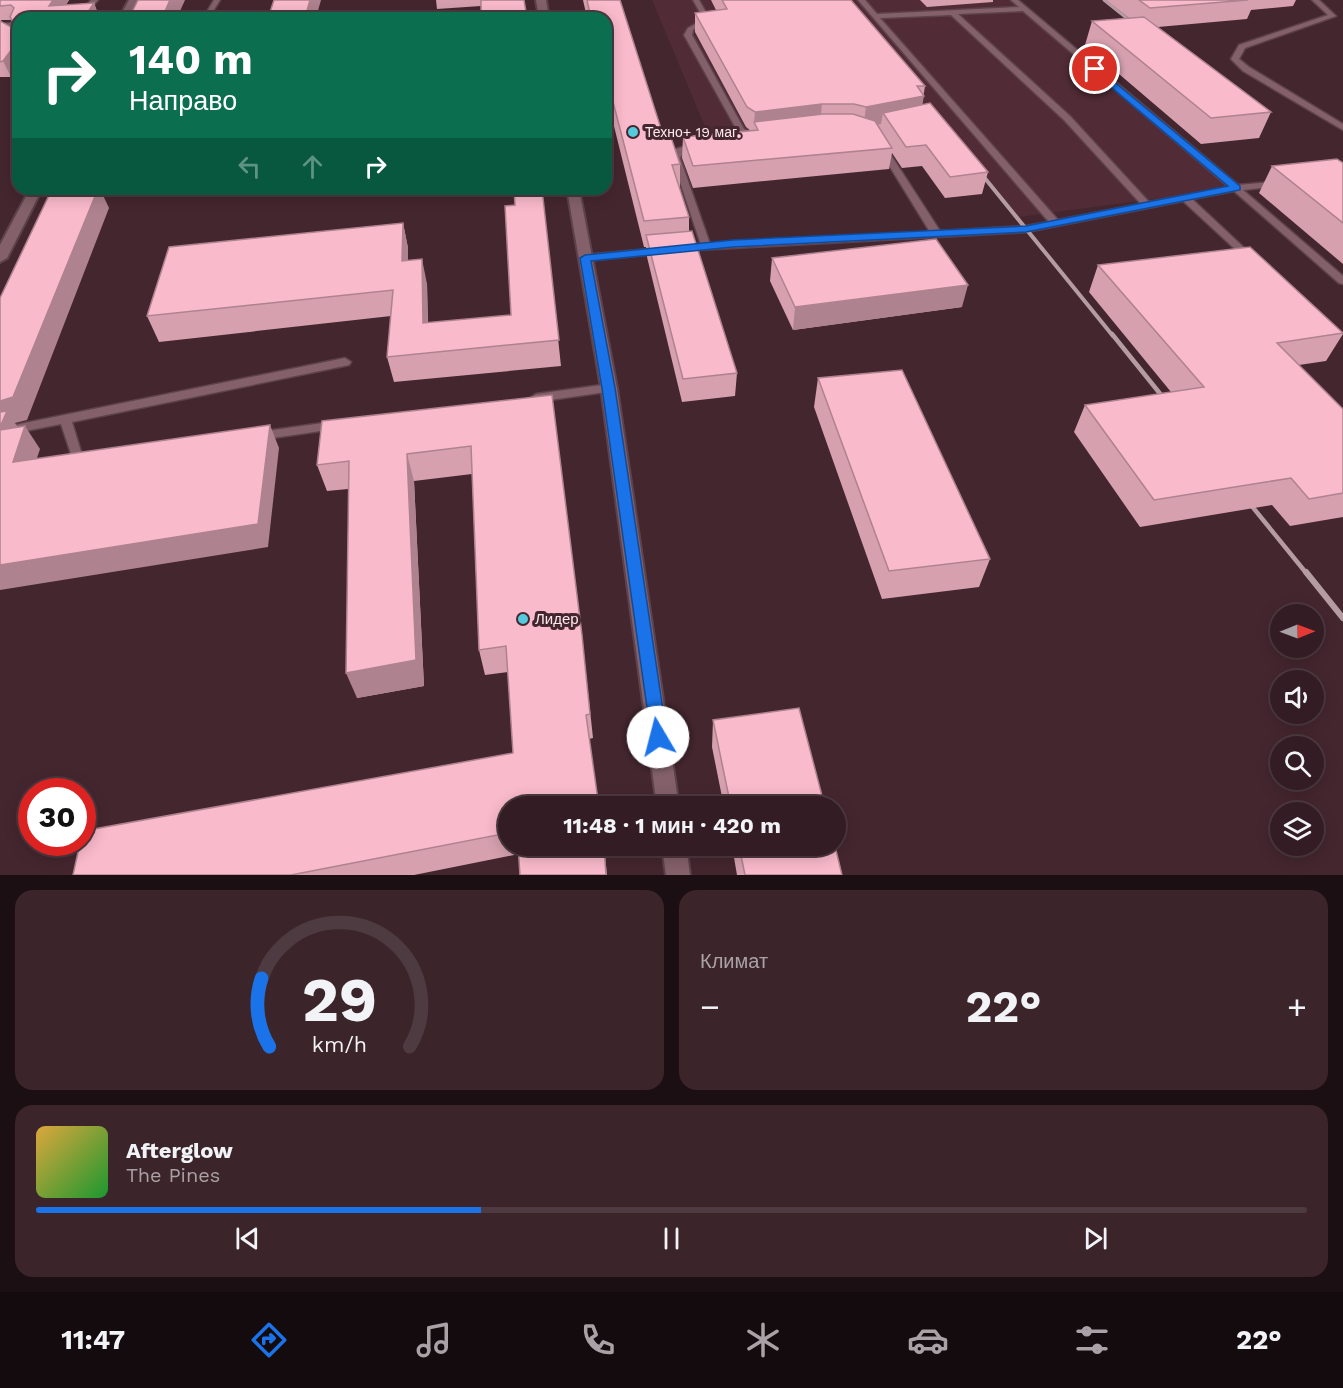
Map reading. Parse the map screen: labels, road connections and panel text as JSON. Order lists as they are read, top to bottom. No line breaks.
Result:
{"places":["Техно+ 19 маг.","Лидер"],"north":"right","page":{"turn":["140 m","Направо"],"limit":"30","trip":"11:48 · 1 мин · 420 m","tile":"Климат","heat":["−","22°","+"],"song":["Afterglow","The Pines"],"tabs":["11:47","22°"],"gauge":["29","km/h"]}}
